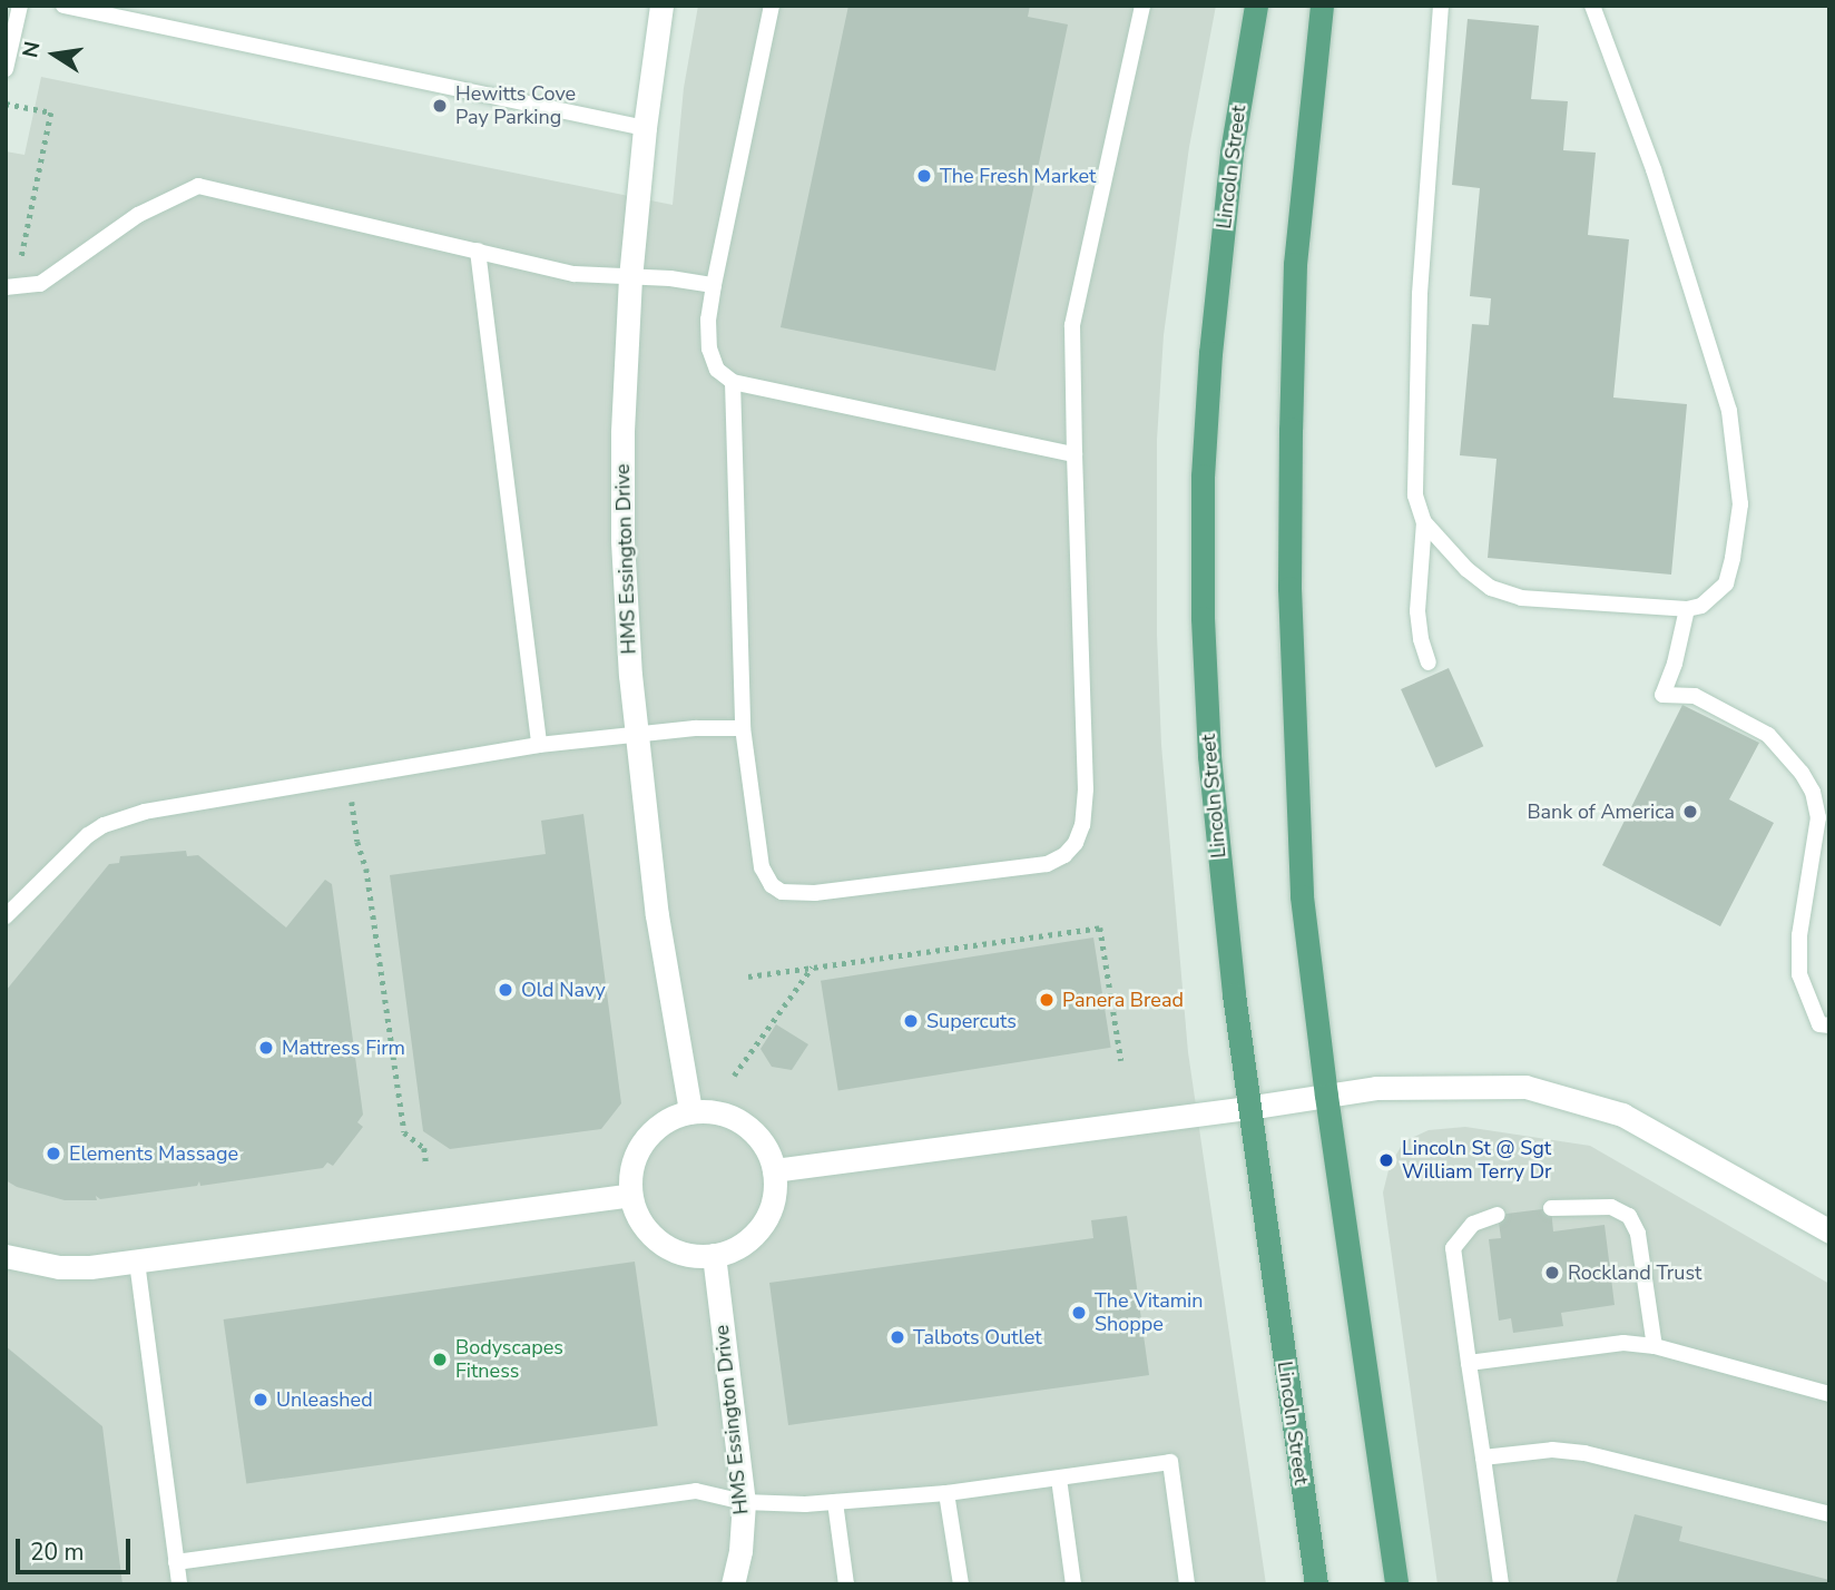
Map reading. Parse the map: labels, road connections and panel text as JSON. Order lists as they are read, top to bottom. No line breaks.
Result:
{"streets":{"main road":["Lincoln Street"],"street":["HMS Essington Drive"]},"places":["Hewitts Cove Pay Parking","The Fresh Market","Bank of America","Old Navy","Panera Bread","Supercuts","Mattress Firm","Elements Massage","Lincoln St @ Sgt William Terry Dr","Rockland Trust","The Vitamin Shoppe","Talbots Outlet","Bodyscapes Fitness","Unleashed"],"scale_bar":"20 m","north":"left"}
